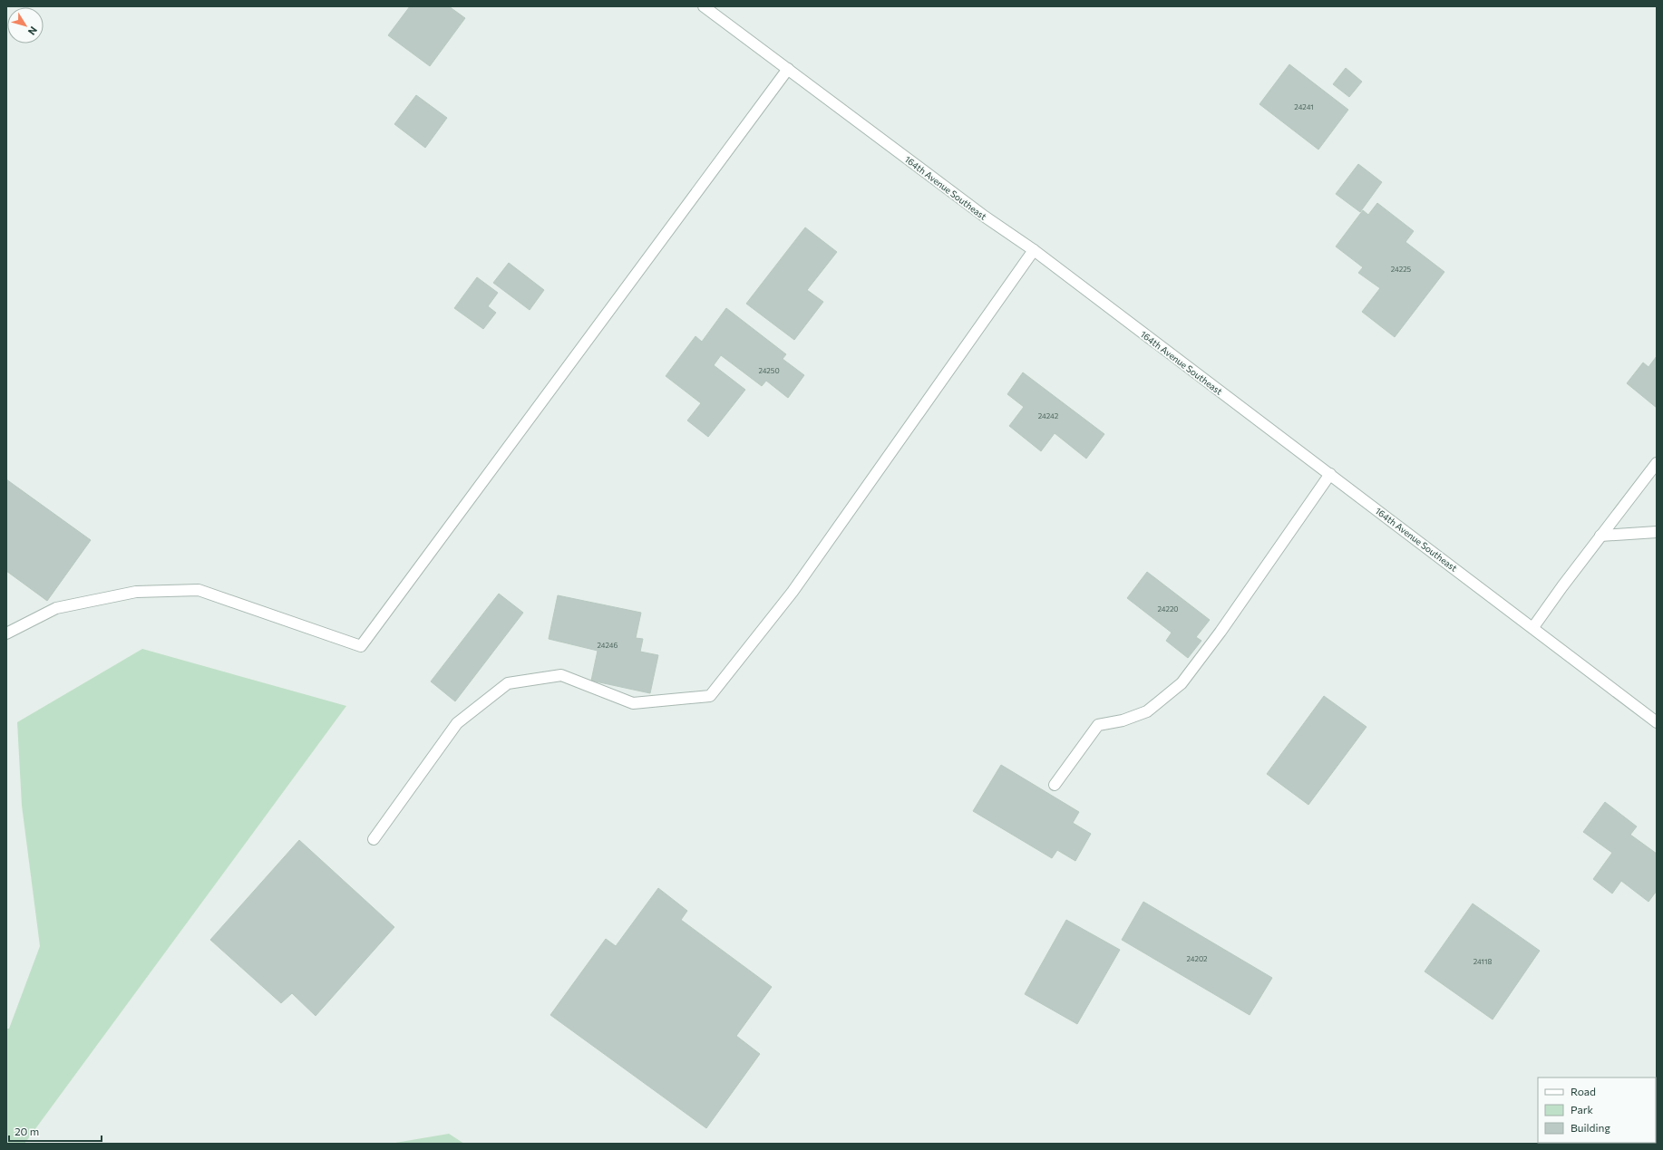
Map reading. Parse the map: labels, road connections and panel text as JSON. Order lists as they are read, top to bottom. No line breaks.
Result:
{"streets":{"street":["164th Avenue Southeast"]},"house_numbers":["24241","24225","24250","24242","24220","24246","24202","24118"],"legend":["Road","Park","Building"],"scale_bar":"20 m","north":"bottom right"}
